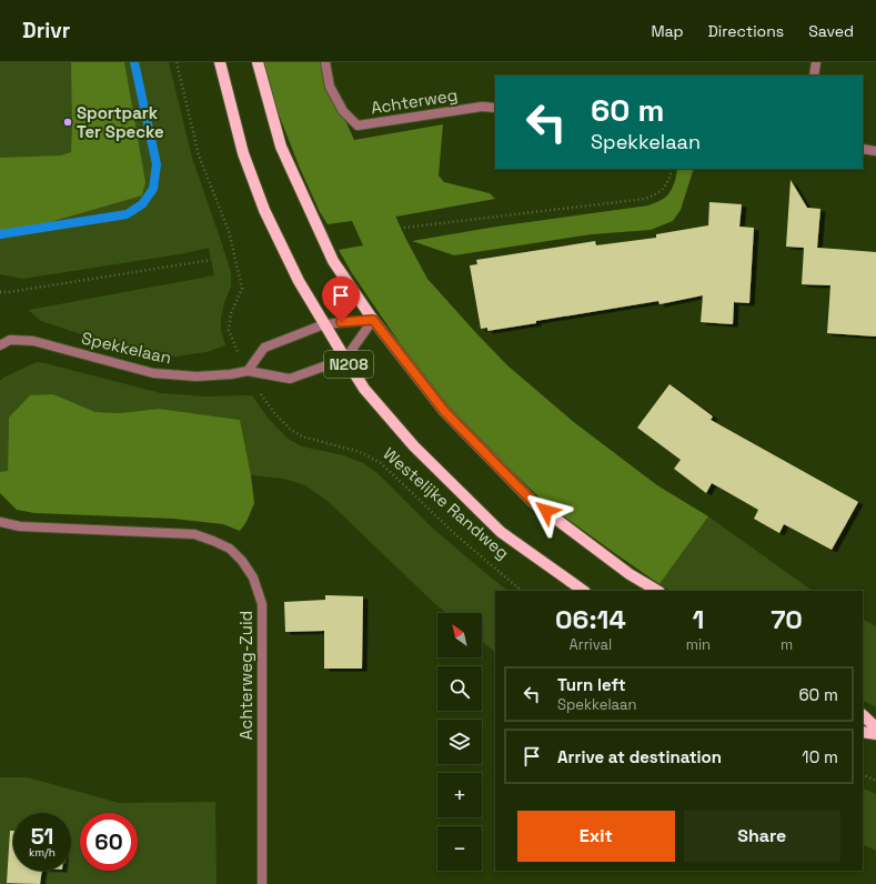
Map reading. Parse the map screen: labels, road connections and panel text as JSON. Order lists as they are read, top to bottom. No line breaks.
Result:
{"streets":{"main road":["N208","Westelijke Randweg"],"street":["Achterweg","Spekkelaan","Achterweg-Zuid"]},"crossings":[["Spekkelaan","Westelijke Randweg"]],"places":["Sportpark Ter Specke"],"north":"top left","page":{"header":"Drivr","nav":["Map","Directions","Saved"],"turn":["60 m","Spekkelaan"],"eta":["06:14","Arrival","1","min","70","m"],"map_buttons":["+","−"],"list":[{"name":"Turn left","note":"Spekkelaan","value":"60 m"},{"name":"Arrive at destination","value":"10 m"}],"buttons":["Exit","Share"],"speed":"51 km/h","limit":"60"}}
